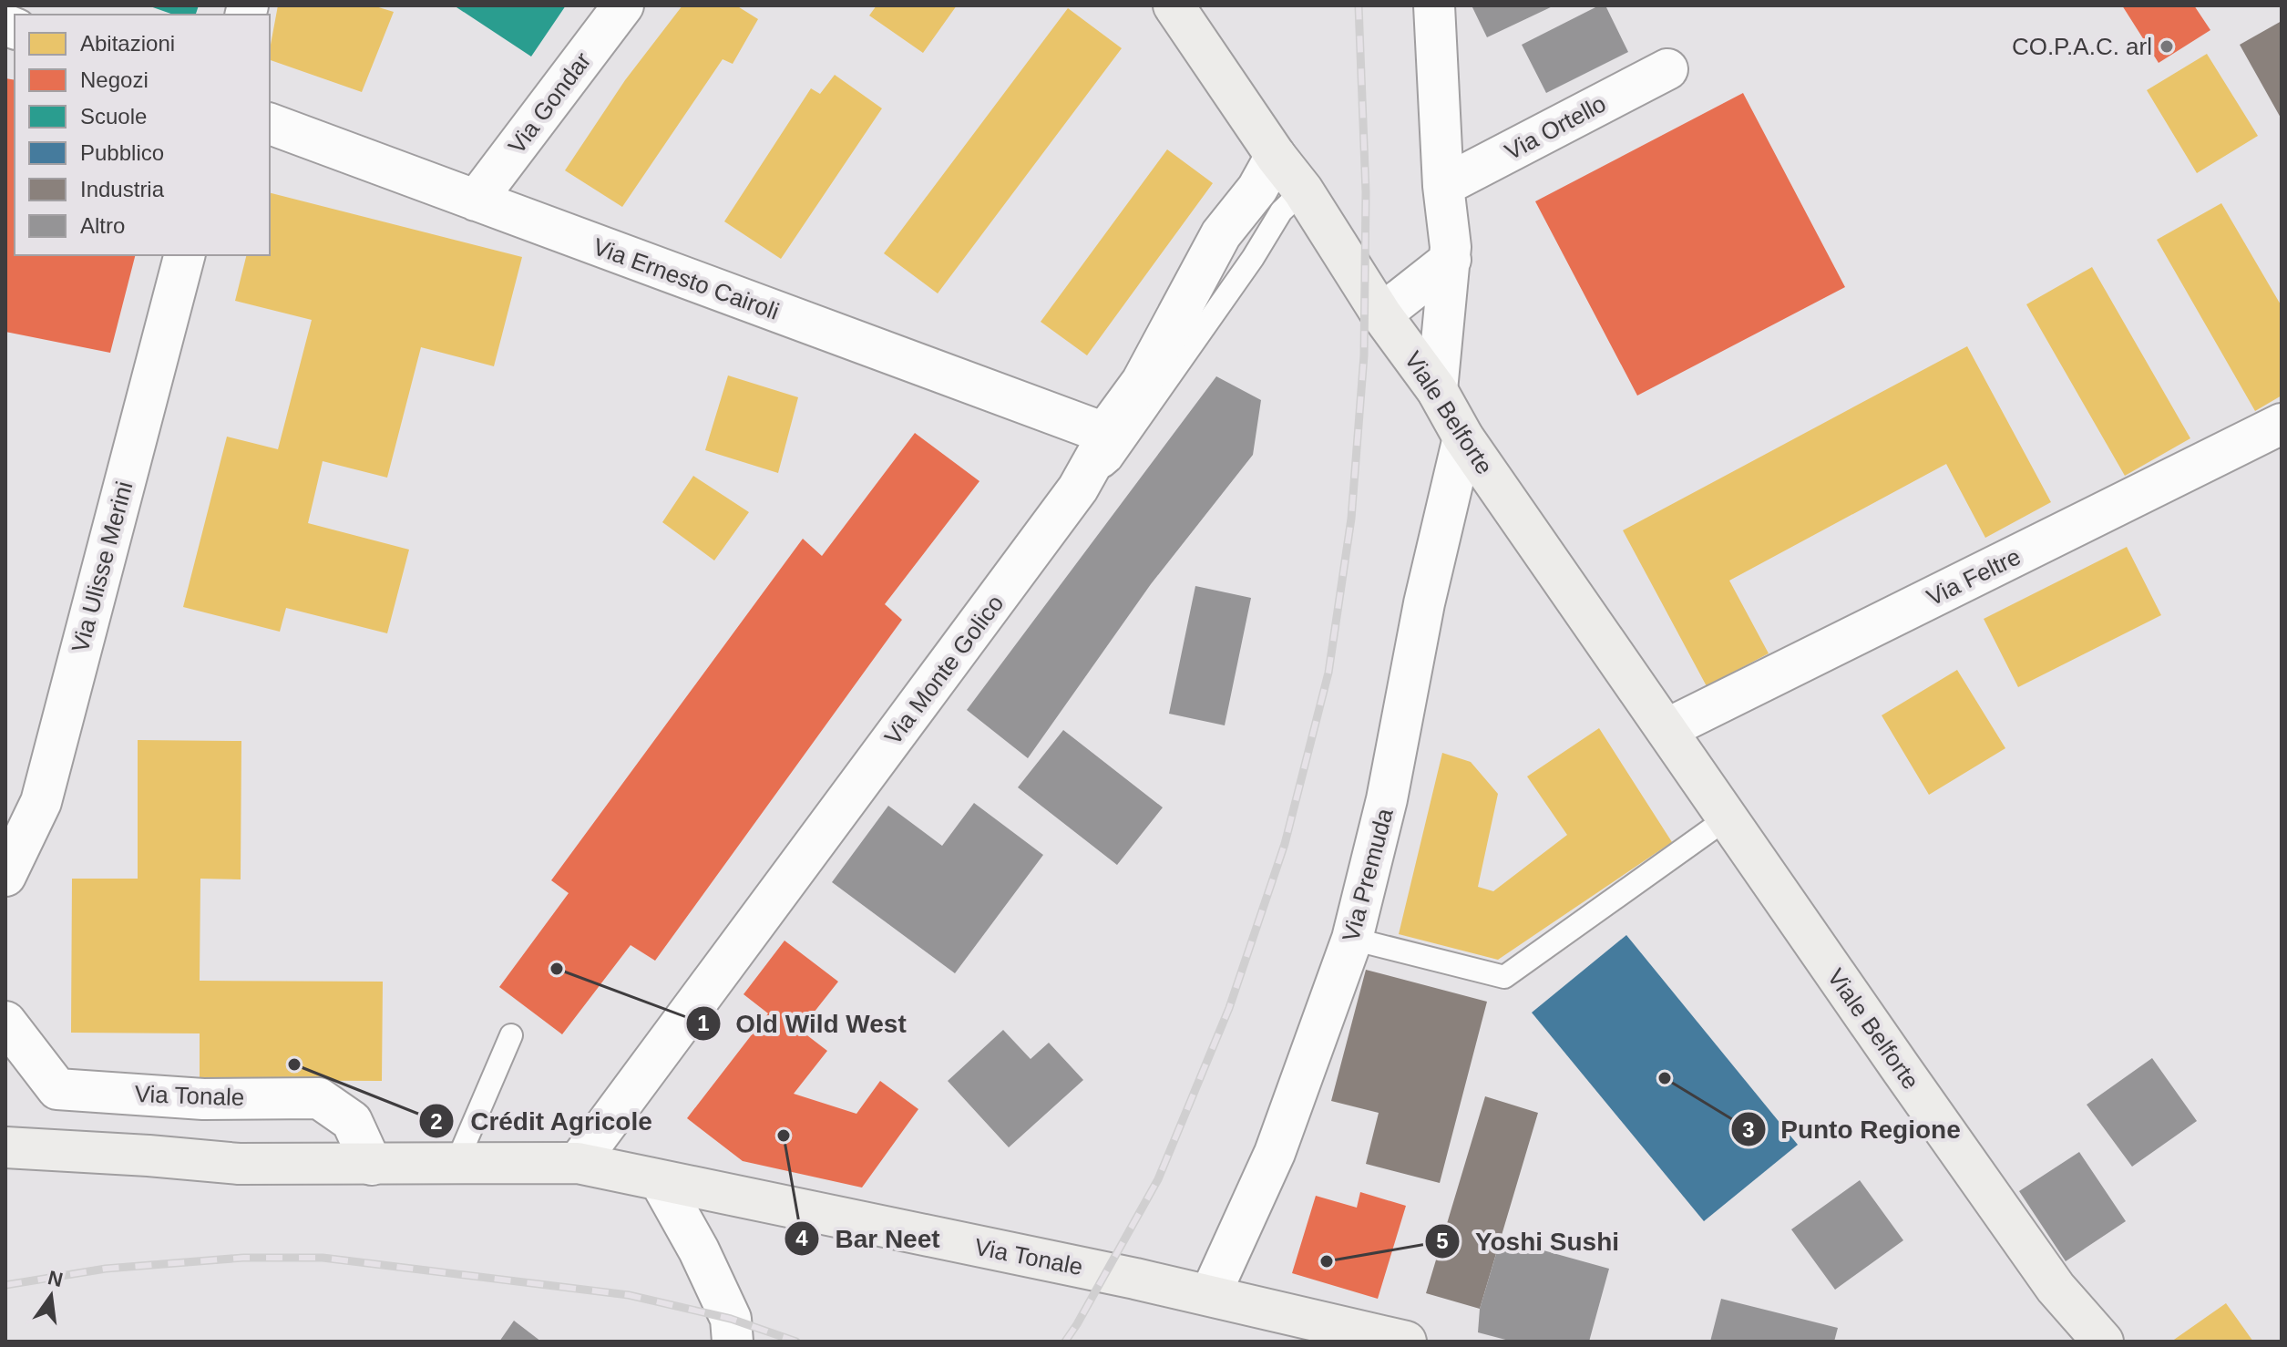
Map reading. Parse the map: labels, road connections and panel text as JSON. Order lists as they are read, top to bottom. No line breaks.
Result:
{"streets":{"main road":["Viale Belforte","Via Tonale"],"street":["Via Gondar","Via Ortello","Via Ernesto Cairoli","Via Ulisse Merini","Via Feltre","Via Monte Golico","Via Premuda"]},"crossings":[["Via Gondar","Via Ernesto Cairoli"],["Via Ernesto Cairoli","Via Monte Golico"],["Viale Belforte","Via Feltre"],["Viale Belforte","Via Monte Golico"],["Viale Belforte","Via Premuda"],["Via Monte Golico","Via Tonale"],["Via Premuda","Via Tonale"]],"places":["CO.P.A.C. arl","Old Wild West","Crédit Agricole","Punto Regione","Bar Neet","Yoshi Sushi"],"legend":["Abitazioni","Negozi","Scuole","Pubblico","Industria","Altro"],"north":"top"}
